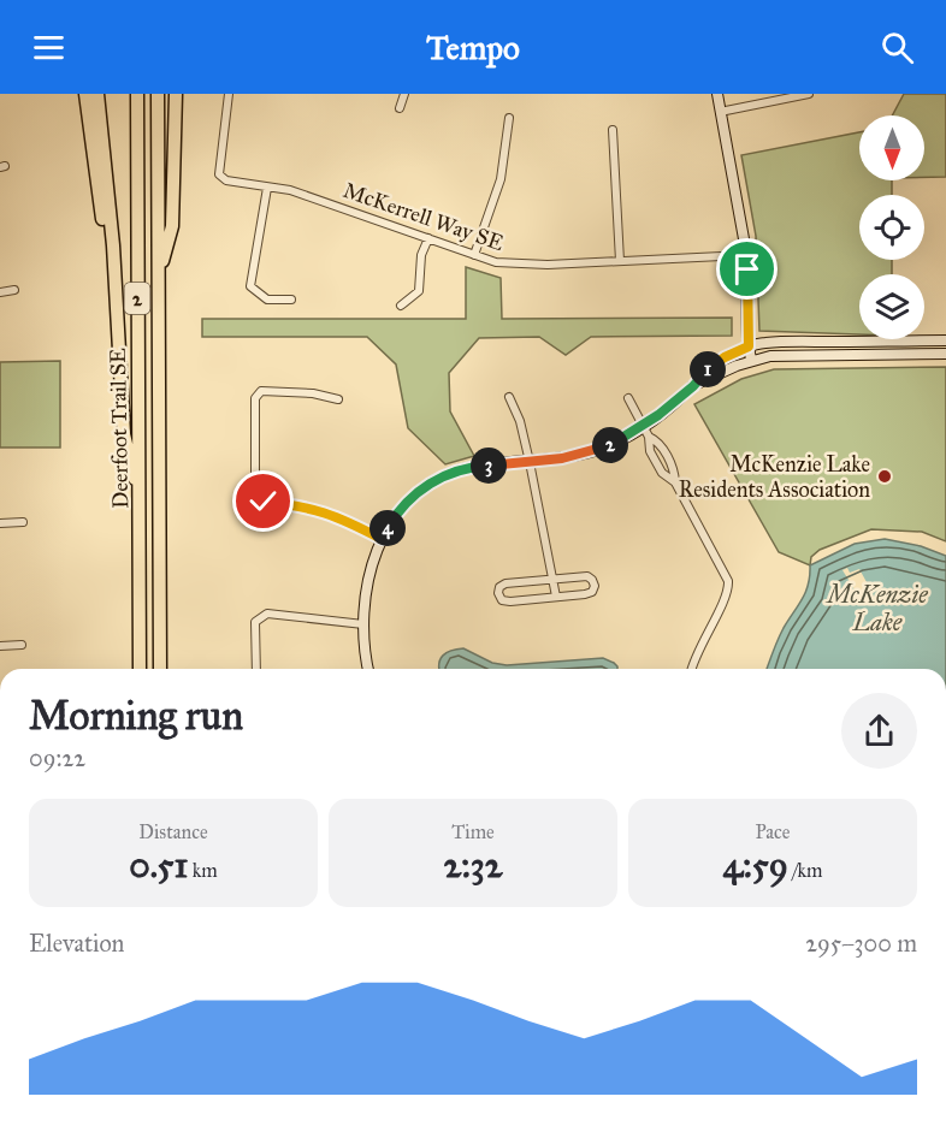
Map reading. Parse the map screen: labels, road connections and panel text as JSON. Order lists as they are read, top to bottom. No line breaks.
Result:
{"streets":{"highway":["2","Deerfoot Trail SE"],"street":["McKerrell Way SE"]},"water":["McKenzie Lake"],"places":["McKenzie Lake Residents Association"],"north":"bottom","page":{"header":"Tempo","pins":["1","2","3","4"],"heading":["Morning run","09:22"],"stats":[["Distance","0.51 km"],["Time","2:32"],["Pace","4:59 /km"]],"chart":["Elevation","295–300 m"]}}
